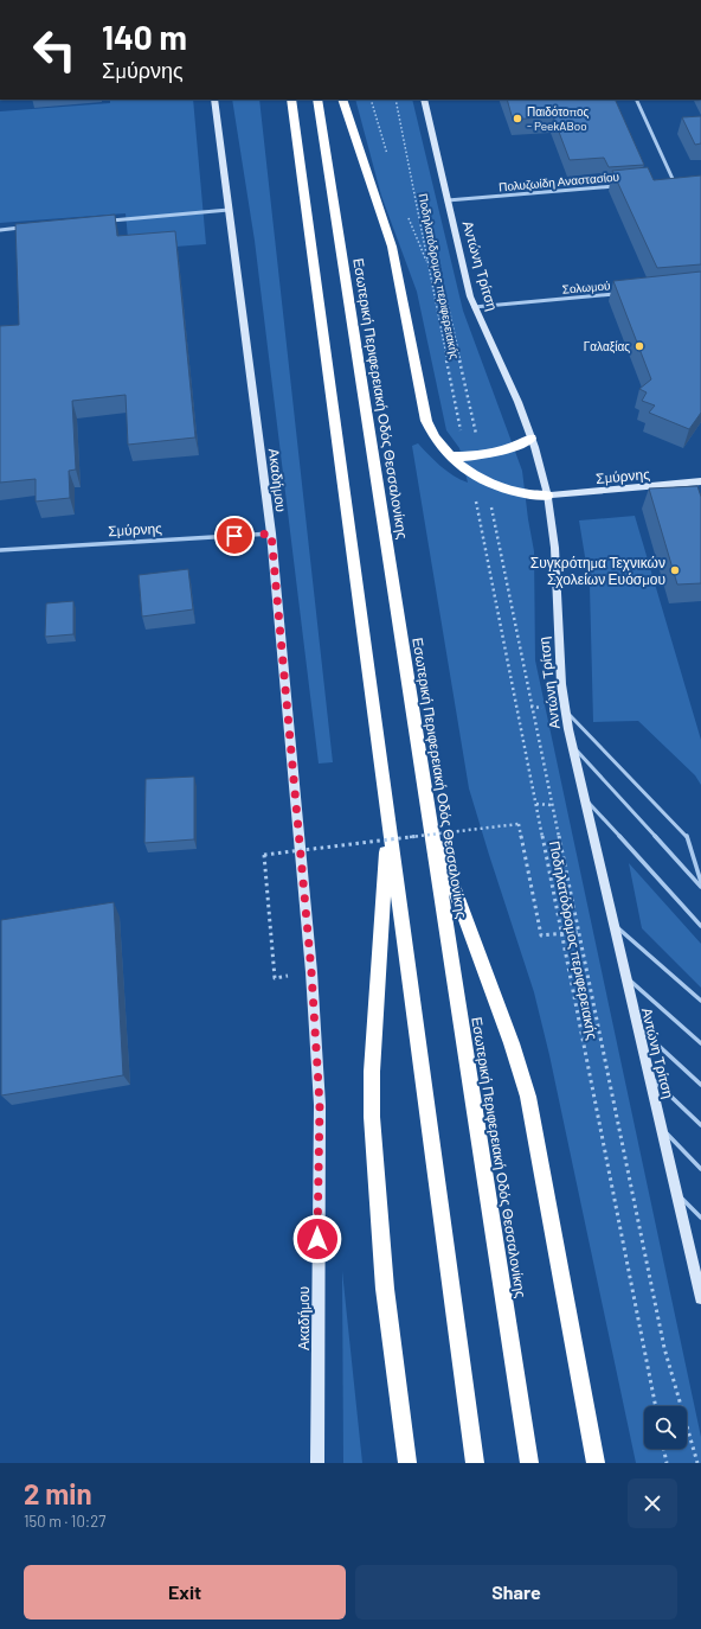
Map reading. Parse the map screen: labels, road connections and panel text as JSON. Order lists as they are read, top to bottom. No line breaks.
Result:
{"streets":{"highway":["Εσωτερική Περιφερειακή Οδός Θεσσαλονίκης"],"street":["Πολυζωίδη Αναστασίου","Αντώνη Τρίτση","Σολωμού","Σμύρνης","Ακαδήμου"],"path":["Ποδηλατόδρομος περιφερειακής"]},"crossings":[["Πολυζωίδη Αναστασίου","Αντώνη Τρίτση"],["Αντώνη Τρίτση","Σολωμού"],["Αντώνη Τρίτση","Σμύρνης"],["Σμύρνης","Ακαδήμου"]],"places":["Παιδότοπος - PeekABoo","Γαλαξίας","Συγκρότημα Τεχνικών Σχολείων Ευόσμου"],"page":{"turn":["140 m","Σμύρνης"],"heading":["2 min","150 m · 10:27"],"buttons":["Exit","Share"]}}
